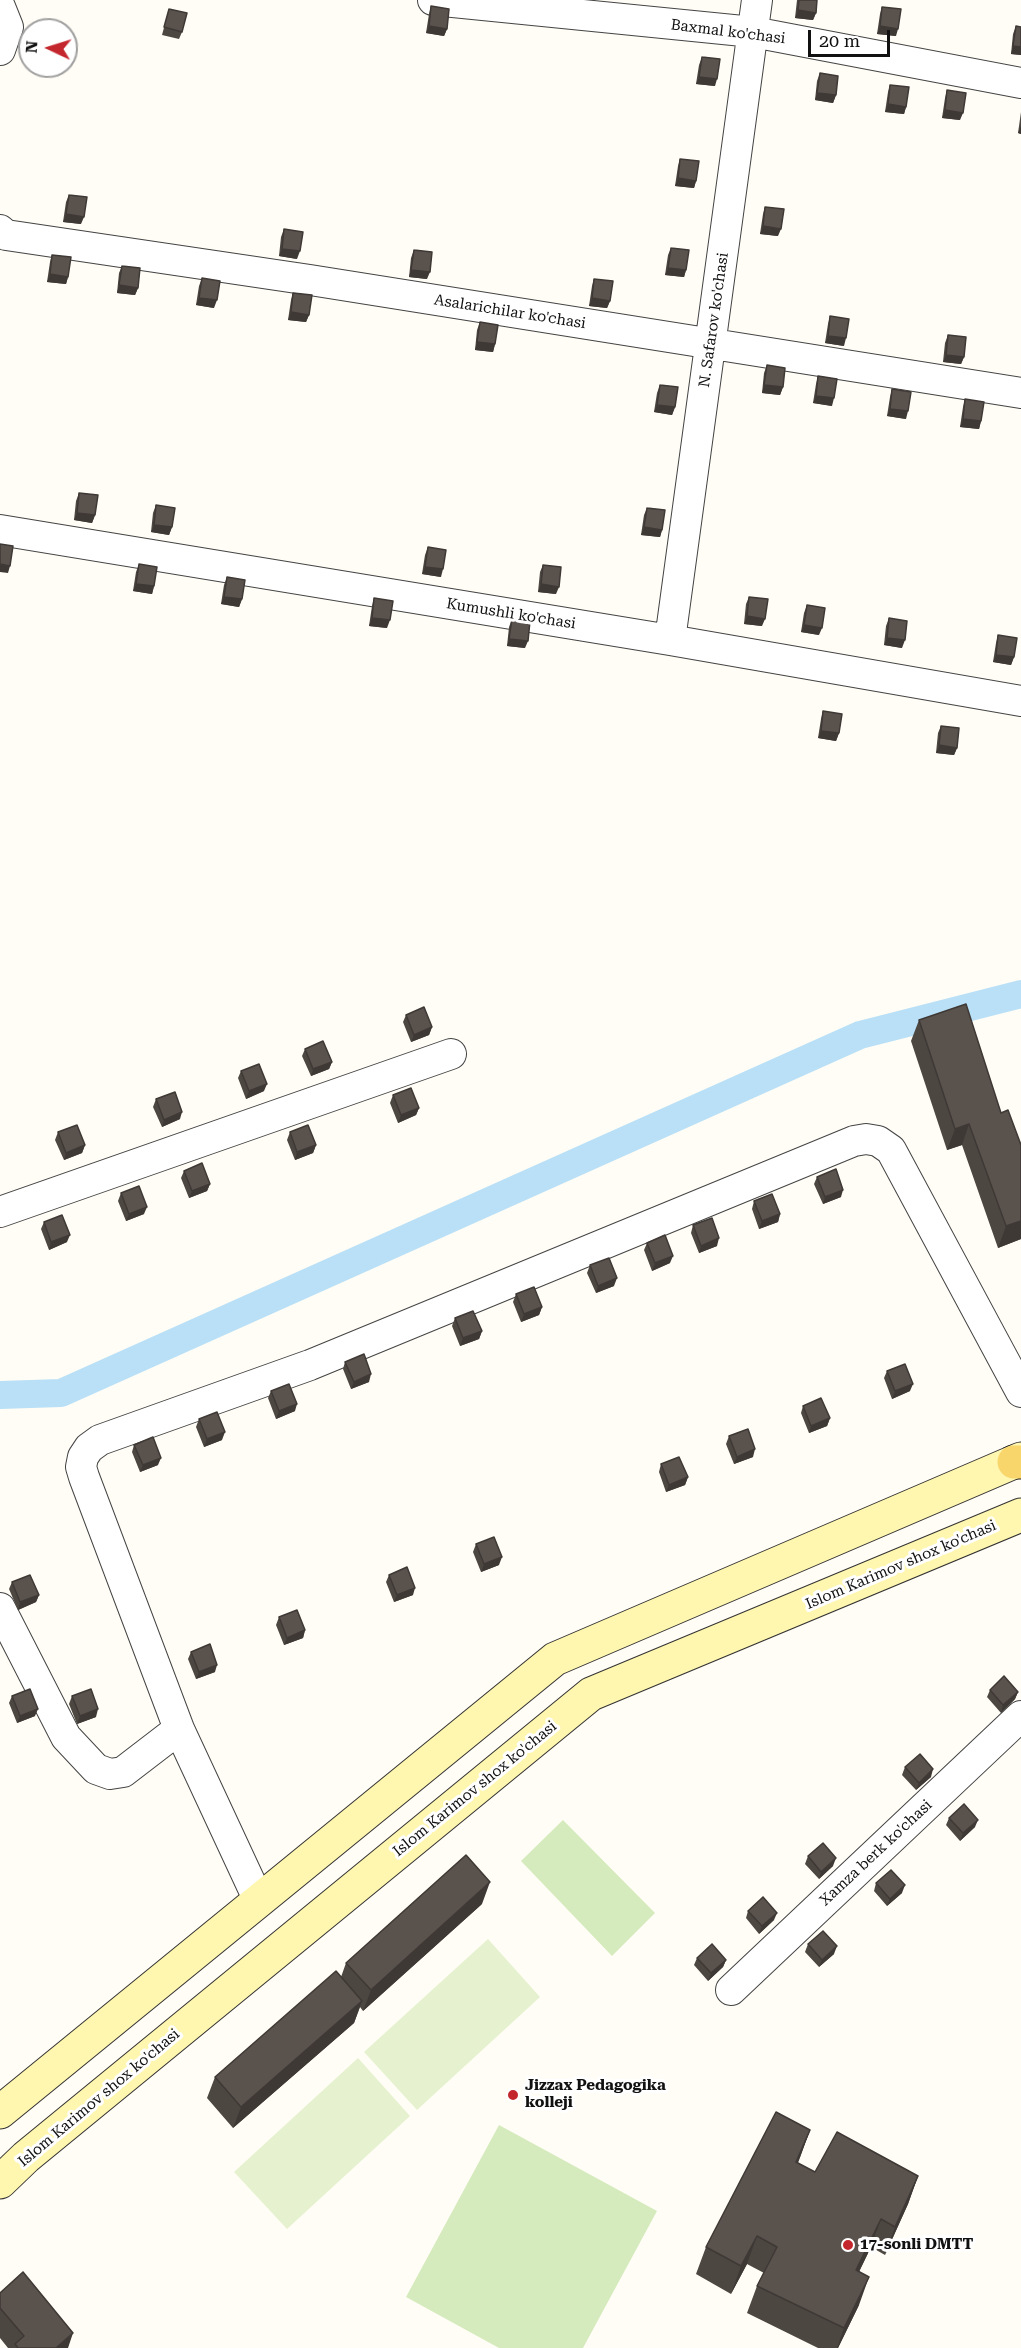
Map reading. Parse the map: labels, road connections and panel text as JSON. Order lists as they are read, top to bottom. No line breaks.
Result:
{"streets":{"main road":["Islom Karimov shox ko'chasi"],"street":["Baxmal ko'chasi","Asalarichilar ko'chasi","N. Safarov ko'chasi","Kumushli ko'chasi","Xamza berk ko'chasi"]},"crossings":[["Baxmal ko'chasi","N. Safarov ko'chasi"],["Asalarichilar ko'chasi","N. Safarov ko'chasi"],["N. Safarov ko'chasi","Kumushli ko'chasi"]],"places":["Jizzax Pedagogika kolleji","17-sonli DMTT"],"scale_bar":"20 m","north":"left"}
